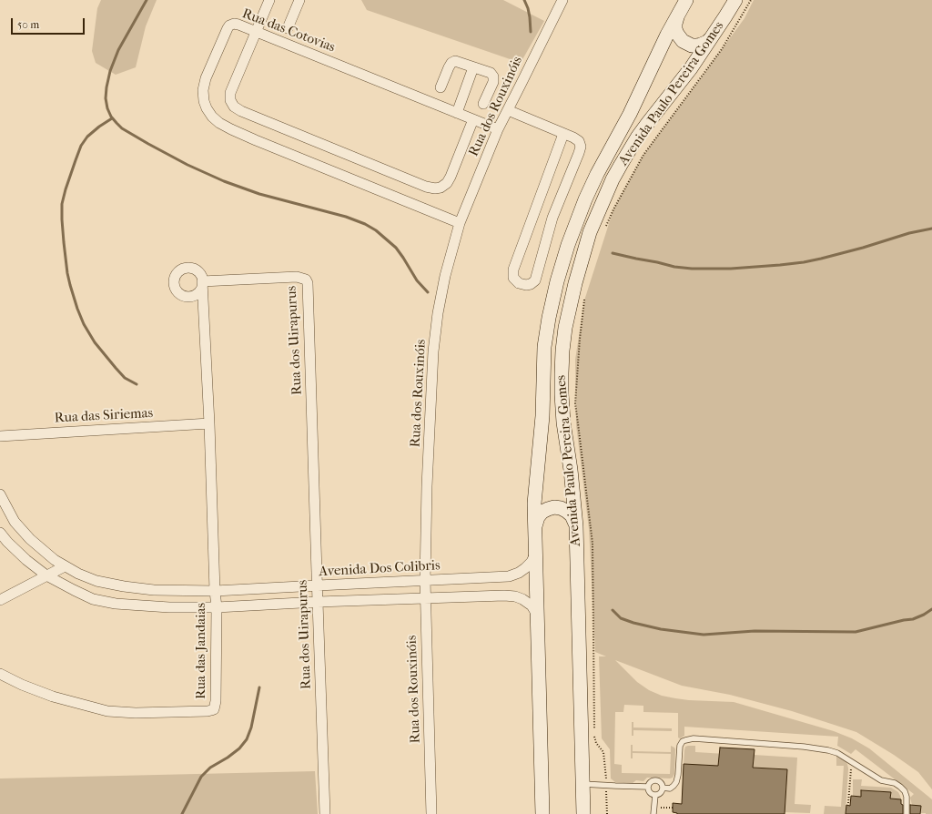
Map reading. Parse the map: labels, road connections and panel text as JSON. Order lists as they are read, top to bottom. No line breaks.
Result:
{"streets":{"main road":["Avenida Paulo Pereira Gomes"],"street":["Rua das Cotovias","Rua dos Rouxinóis","Rua dos Uirapurus","Rua das Siriemas","Avenida Dos Colibris","Rua das Jandaias"]},"crossings":[["Rua das Cotovias","Rua dos Rouxinóis"],["Avenida Paulo Pereira Gomes","Avenida Dos Colibris"],["Rua dos Rouxinóis","Avenida Dos Colibris"],["Rua dos Uirapurus","Rua das Siriemas"],["Rua dos Uirapurus","Avenida Dos Colibris"],["Rua dos Uirapurus","Rua das Jandaias"],["Avenida Dos Colibris","Rua das Jandaias"]],"scale_bar":"50 m"}
